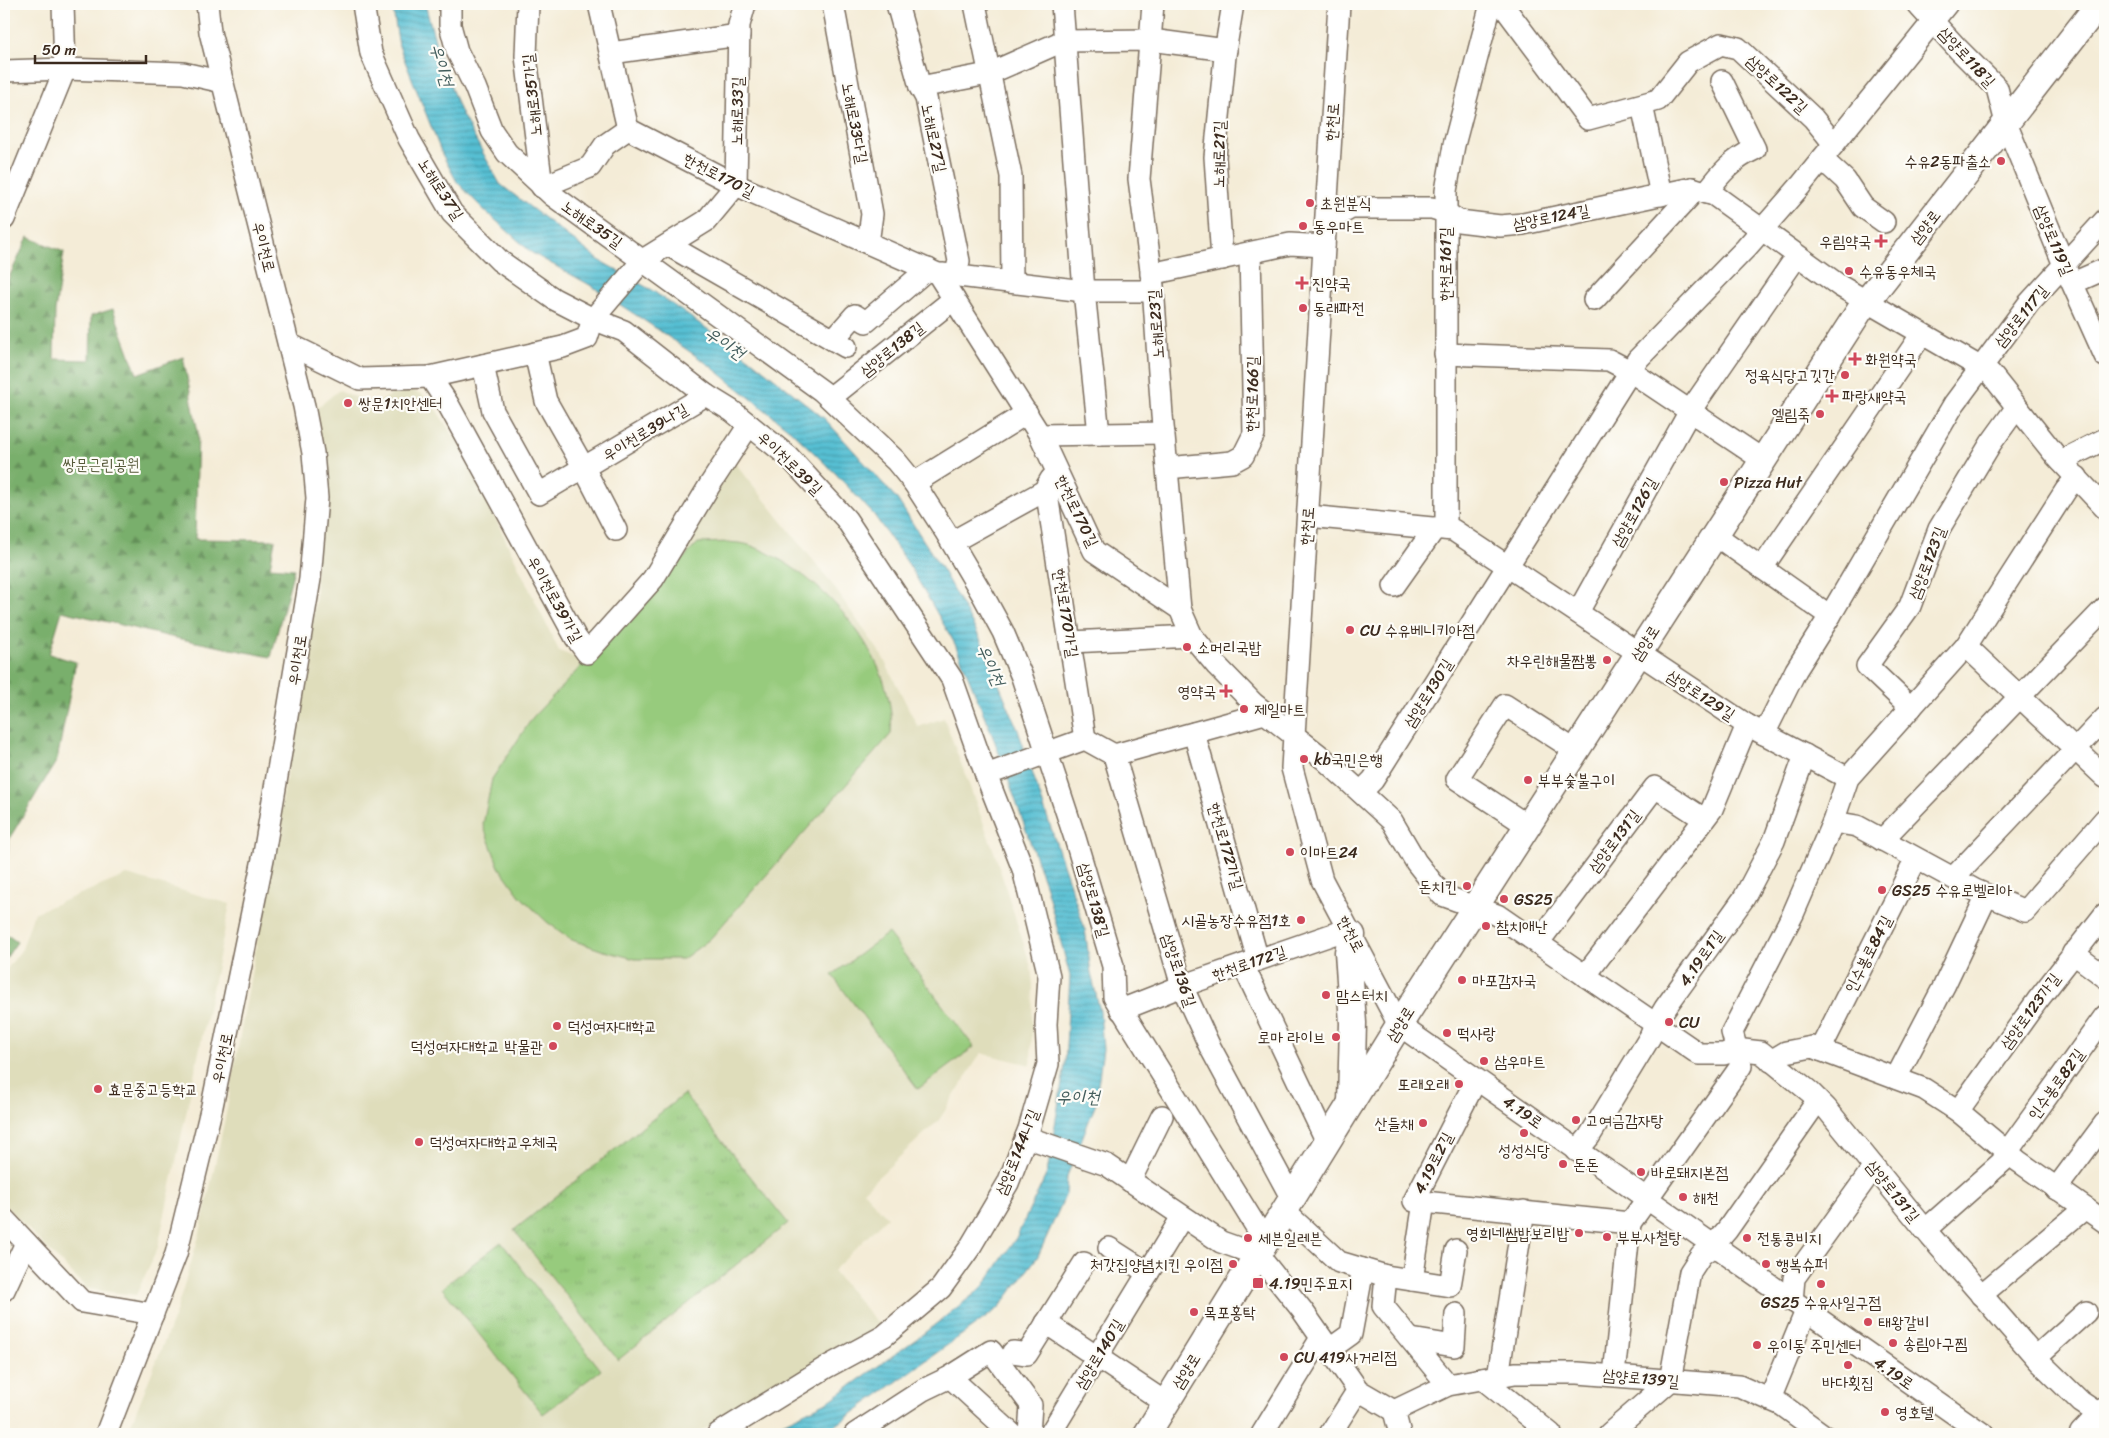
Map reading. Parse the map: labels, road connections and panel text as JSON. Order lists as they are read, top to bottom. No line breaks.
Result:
{"streets":{"main road":["삼양로"],"street":["삼양로118길","삼양로122길","노해로35가길","노해로33길","한천로","노해로33다길","노해로27길","노해로21길","한천로170길","노해로37길","삼양로124길","노해로35길","삼양로119길","우이천로","한천로161길","삼양로117길","노해로23길","삼양로138길","한천로166길","우이천로39나길","우이천로39길","삼양로126길","삼양로123길","우이천로39가길","한천로170가길","삼양로130길","삼양로129길","삼양로131길","한천로172가길","인수봉로84길","4.19로1길","한천로172길","삼양로136길","삼양로123가길","인수봉로82길","4.19로","삼양로144나길","4.19로2길","삼양로140길","삼양로139길"]},"crossings":[["삼양로118길","삼양로"],["삼양로118길","삼양로119길"],["노해로35가길","노해로35길"],["노해로33길","한천로170길"],["한천로","삼양로124길"],["한천로","삼양로"],["한천로","한천로172길"],["한천로","4.19로"],["노해로33다길","한천로170길"],["노해로27길","한천로170길"],["한천로170길","노해로35길"],["한천로170길","노해로23길"],["한천로170길","삼양로138길"],["노해로37길","우이천로39길"],["삼양로124길","한천로161길"],["노해로35길","삼양로138길"],["삼양로","삼양로119길"],["삼양로","삼양로138길"],["삼양로","삼양로129길"],["삼양로","삼양로131길"],["삼양로","삼양로136길"],["삼양로","4.19로"],["삼양로","삼양로140길"],["삼양로119길","삼양로117길"],["노해로23길","한천로166길"],["삼양로138길","한천로172길"],["우이천로39나길","우이천로39길"],["우이천로39길","우이천로39가길"],["우이천로39길","삼양로144나길"],["삼양로129길","4.19로1길"],["삼양로131길","4.19로1길"],["한천로172가길","한천로172길"],["4.19로1길","4.19로"],["한천로172길","삼양로136길"],["4.19로","4.19로2길"]],"water":["우이천"],"parks":["쌍문근린공원"],"places":{"other":["수유2동파출소","초원분식","동우마트","수유동우체국","동래파전","정육식당고깃간","쌍문1치안센터","엘림죽","Pizza Hut","CU 수유베니키아점","소머리국밥","차우린해물짬뽕","제일마트","kb국민은행","부부숯불구이","이마트24","돈치킨","GS25 수유로벨리아","GS25","시골농장수유점1호","참치애난","마포감자국","맘스터치","CU","덕성여자대학교","떡사랑","로마 라이브","덕성여자대학교 박물관","삼우마트","또래오래","효문중고등학교","고여금감자탕","산들채","성성식당","덕성여자대학교우체국","돈돈","바로돼지본점","해천","영희네쌈밥보리밥","부부사철탕","세븐일레븐","전통콩비지","처갓집양념치킨 우이점","행복슈퍼","GS25 수유사일구점","목포홍탁","태왕갈비","송림아구찜","우이동 주민센터","CU 419사거리점","바다횟집","영호텔"],"health":["우림약국","진약국","화원약국","파랑새약국","영약국"],"transit":["4.19민주묘지"]},"scale_bar":"50 m"}
